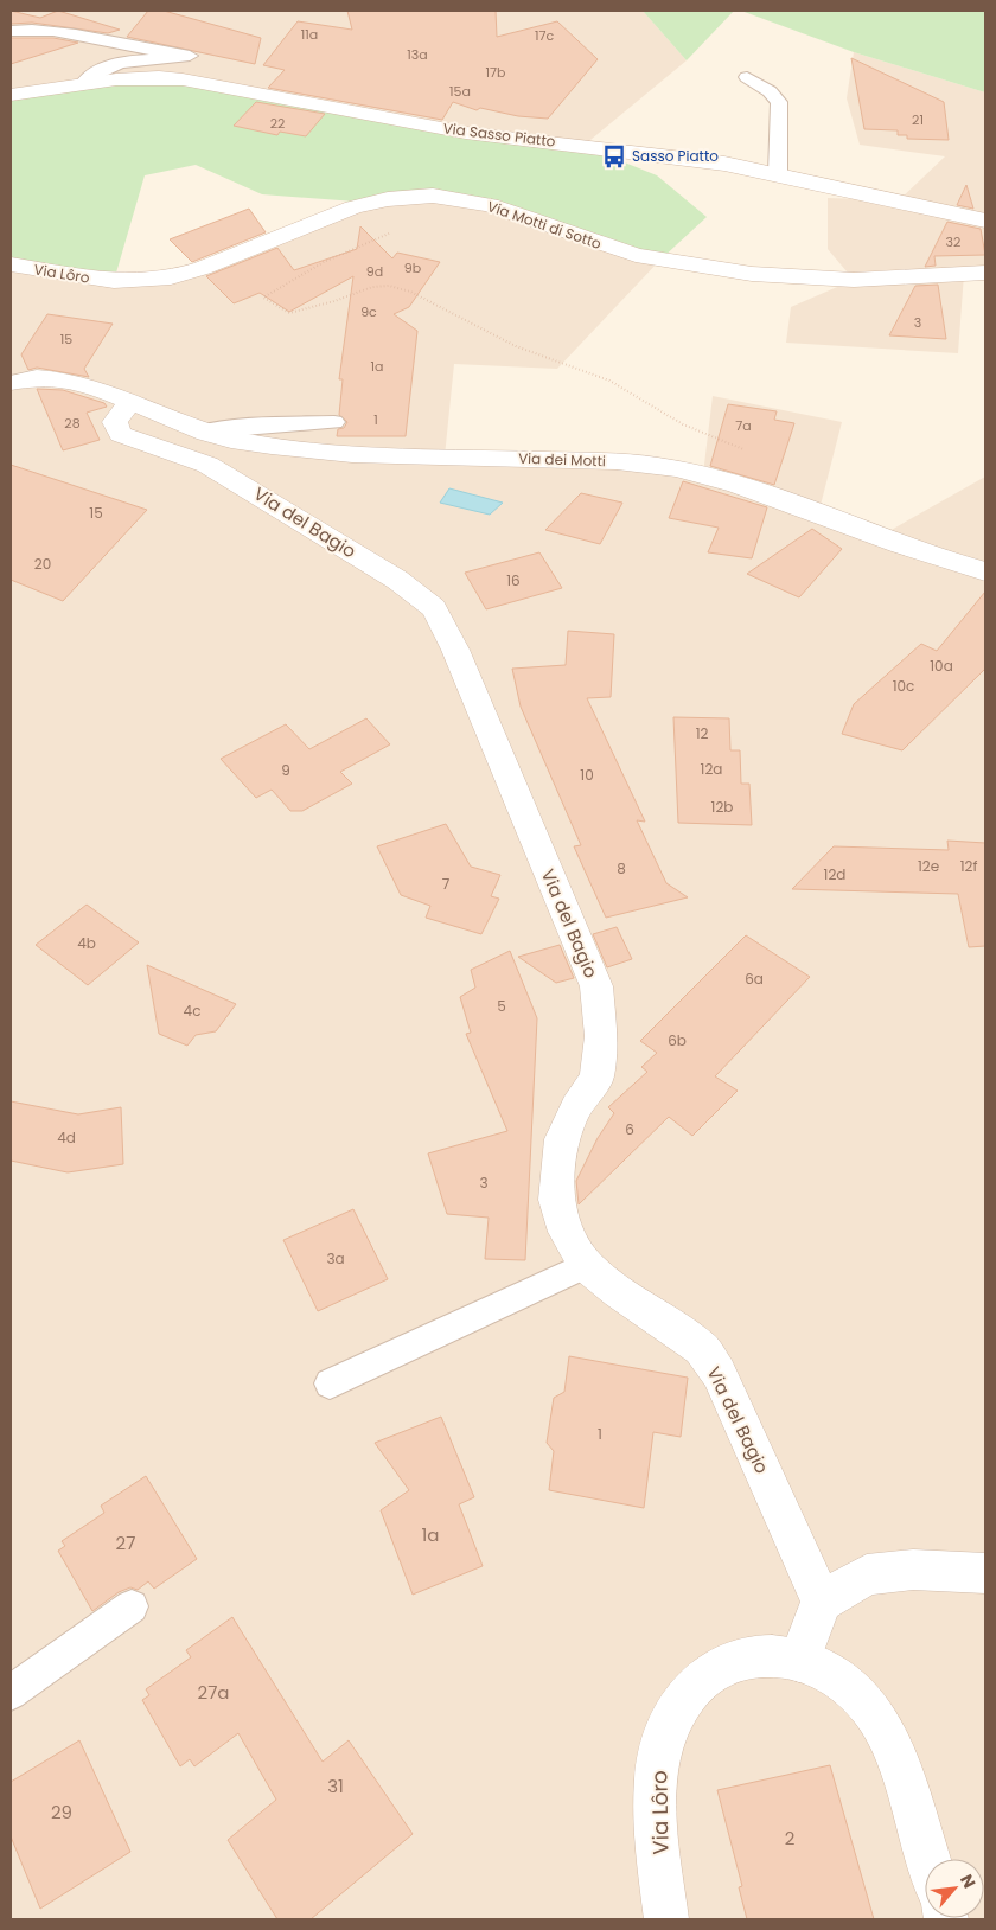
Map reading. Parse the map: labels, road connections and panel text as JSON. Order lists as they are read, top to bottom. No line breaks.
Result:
{"streets":{"street":["Via Sasso Piatto","Via Motti di Sotto","Via Lôro","Via dei Motti","Via del Bagio"]},"crossings":[["Via Motti di Sotto","Via Lôro"],["Via dei Motti","Via del Bagio"]],"places":{"bus stop":["Sasso Piatto"]},"house_numbers":["11a","17c","13a","17b","15a","21","22","32","9b","9d","9c","3","15","1a","1","28","7a","15","20","16","10a","10c","12","12a","9","10","12b","12e","12f","8","12d","7","4b","6a","5","4c","6b","6","4d","3","3a","1","1a","27","27a","31","29","2"],"north":"top right"}
